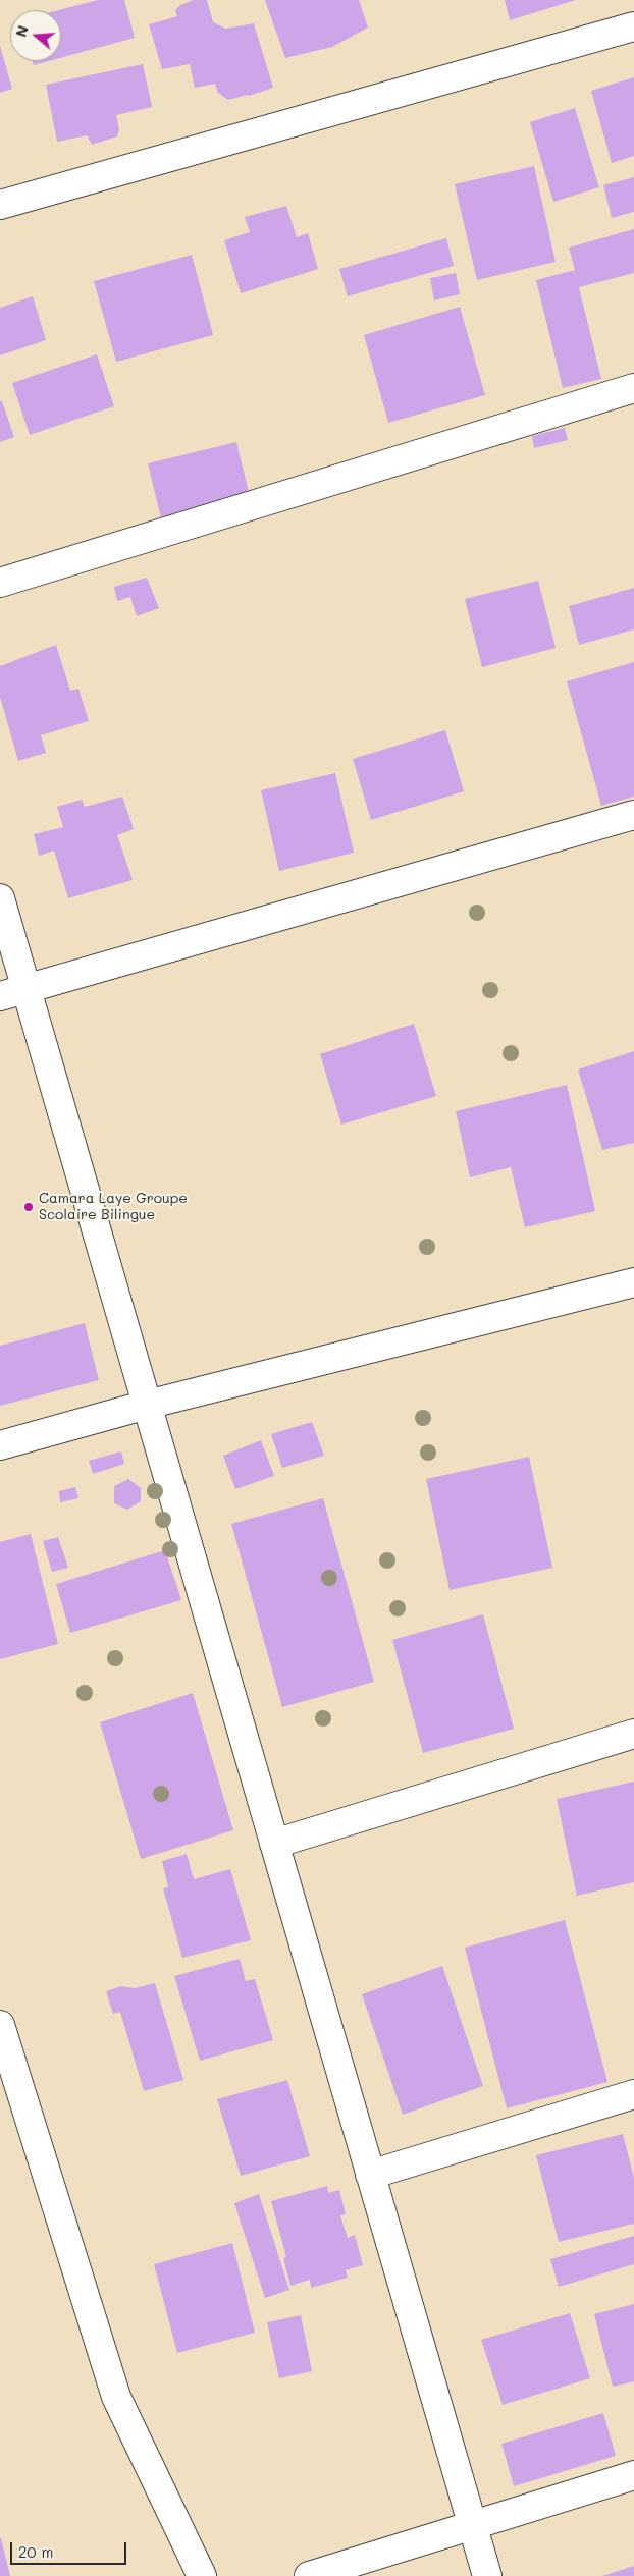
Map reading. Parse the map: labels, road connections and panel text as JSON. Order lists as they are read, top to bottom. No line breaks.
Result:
{"places":["Camara Laye Groupe Scolaire Bilingue"],"scale_bar":"20 m","north":"left"}
